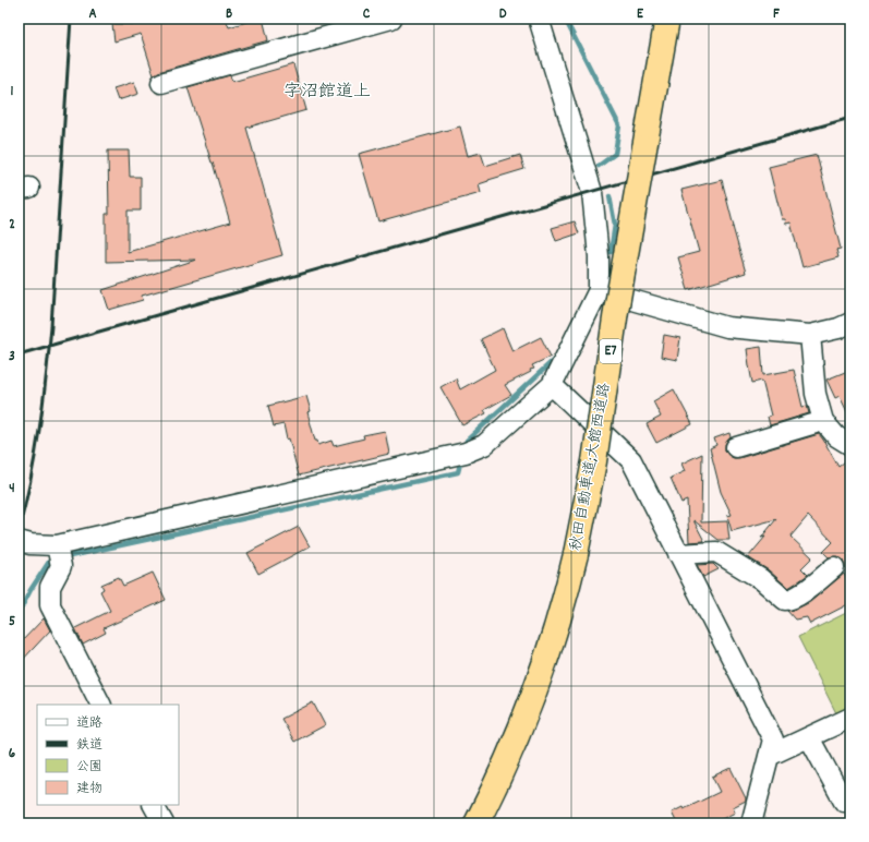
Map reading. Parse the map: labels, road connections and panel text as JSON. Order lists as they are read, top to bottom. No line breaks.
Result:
{"streets":{"highway":["E7","秋田自動車道;大館西道路"]},"districts":["字沼館道上"],"legend":["道路","鉄道","公園","建物"],"grid":{"columns":["A","B","C","D","E","F"],"rows":["1","2","3","4","5","6"]}}
